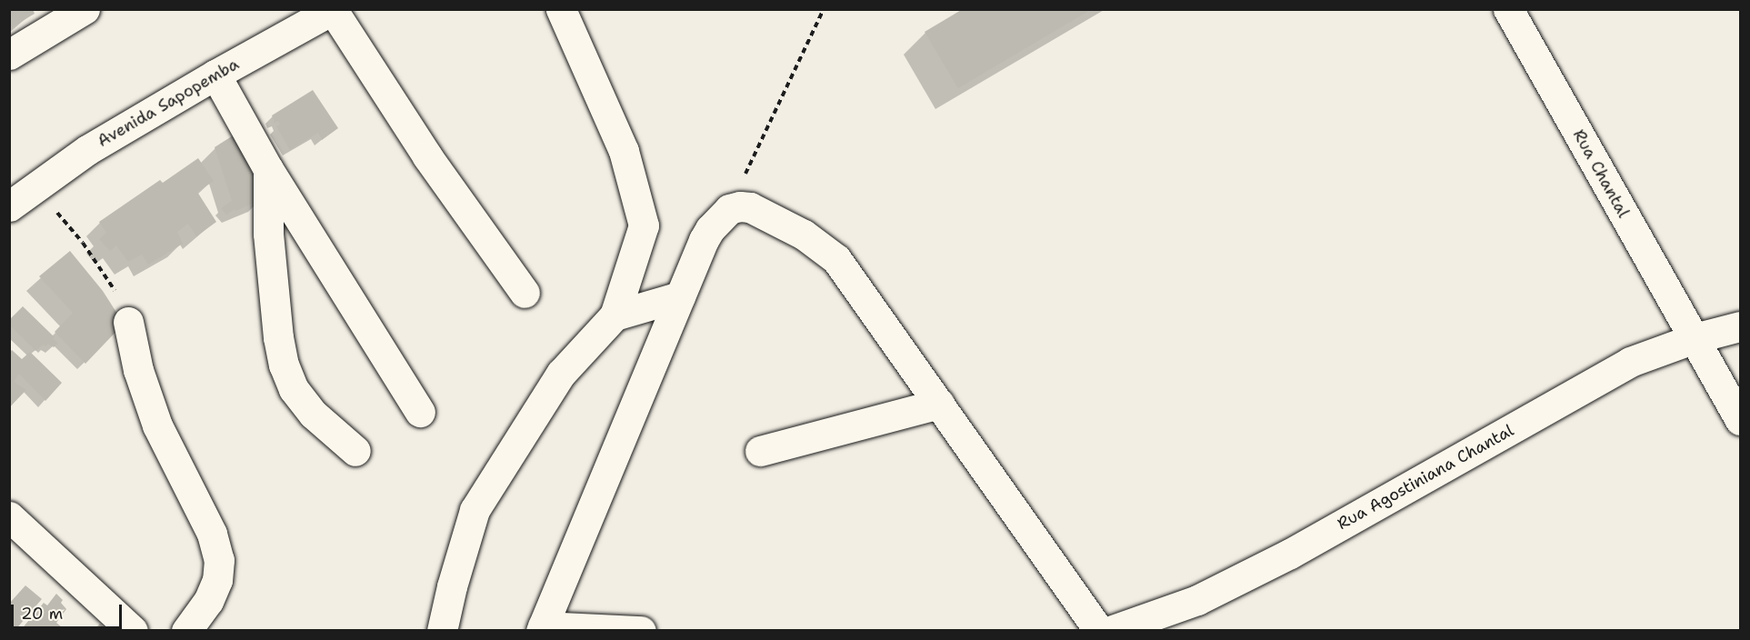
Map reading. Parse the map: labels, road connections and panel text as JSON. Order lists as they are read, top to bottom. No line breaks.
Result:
{"streets":{"street":["Avenida Sapopemba","Rua Chantal","Rua Agostiniana Chantal"]},"crossings":[["Rua Chantal","Rua Agostiniana Chantal"]],"scale_bar":"20 m"}
